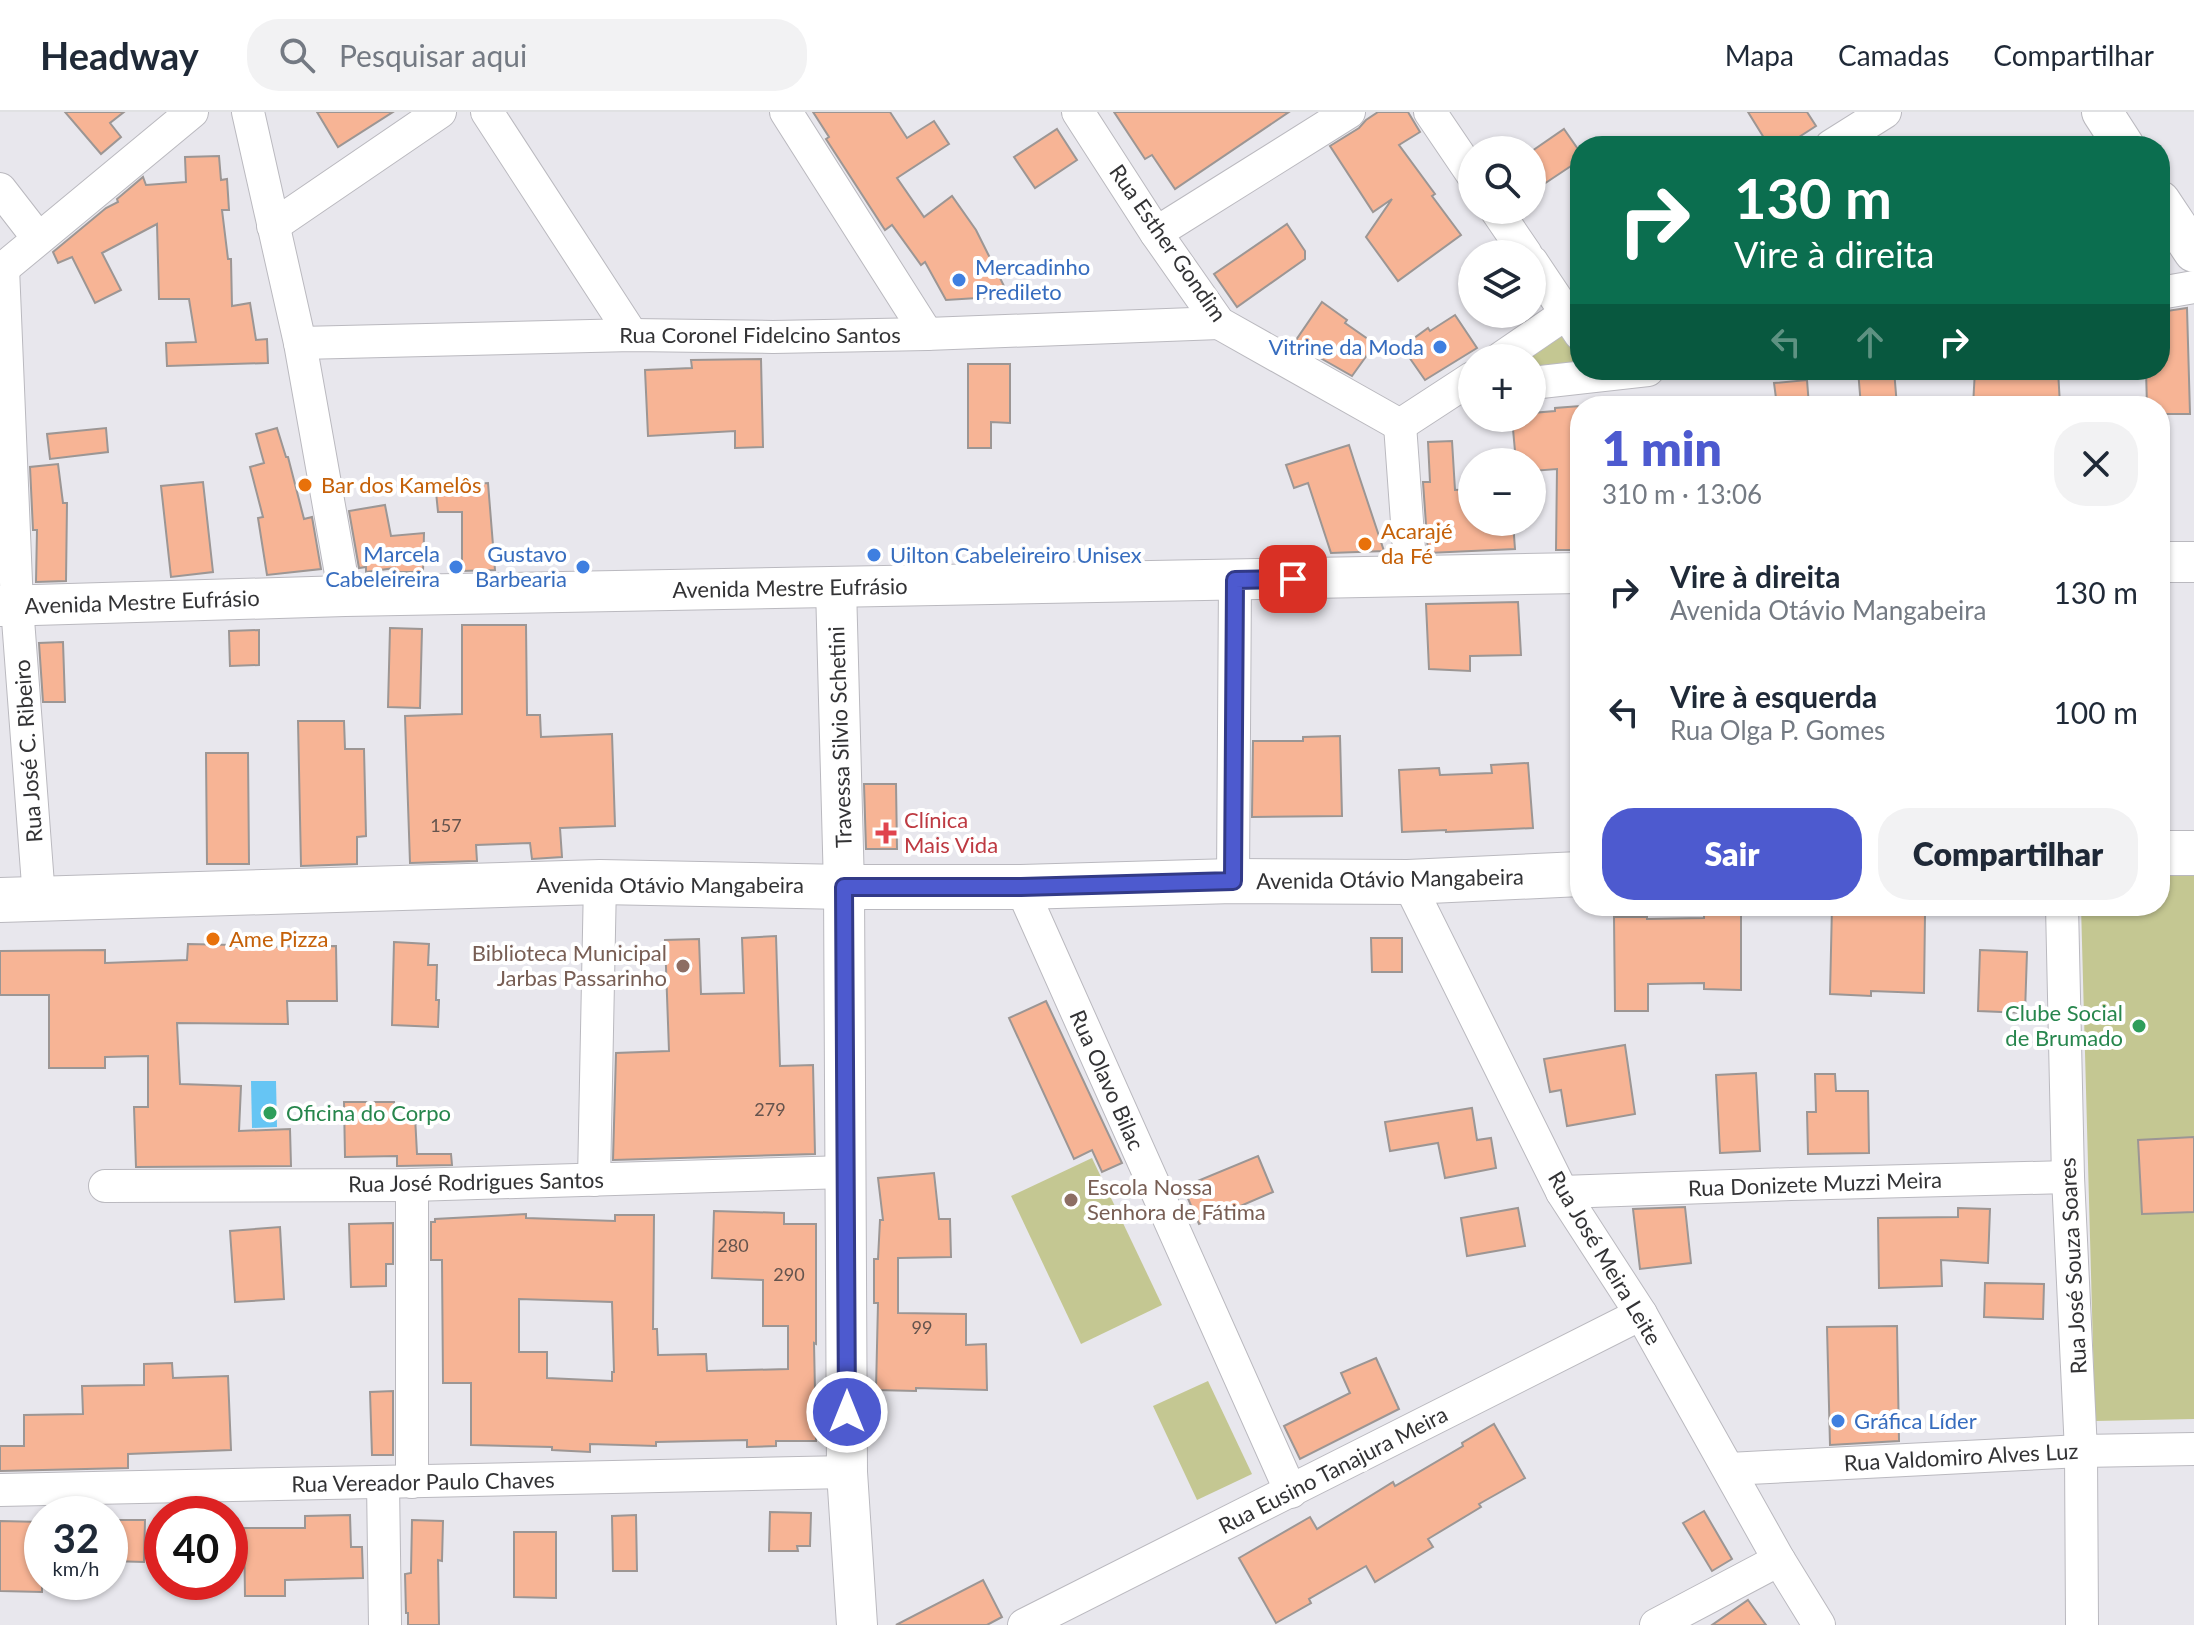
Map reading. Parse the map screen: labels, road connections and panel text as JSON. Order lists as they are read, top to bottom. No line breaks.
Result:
{"streets":{"main road":["Avenida Otávio Mangabeira"],"street":["Rua Esther Gondim","Rua Coronel Fidelcino Santos","Avenida Mestre Eufrásio","Travessa Silvio Schetini","Rua José C. Ribeiro","Rua Olavo Bilac","Rua José Rodrigues Santos","Rua Donizete Muzzi Meira","Rua José Meira Leite","Rua José Souza Soares","Rua Valdomiro Alves Luz","Rua Eusino Tanajura Meira","Rua Vereador Paulo Chaves"]},"crossings":[["Rua Esther Gondim","Rua Coronel Fidelcino Santos"],["Avenida Mestre Eufrásio","Travessa Silvio Schetini"],["Avenida Mestre Eufrásio","Rua José C. Ribeiro"],["Travessa Silvio Schetini","Avenida Otávio Mangabeira"],["Travessa Silvio Schetini","Rua José Rodrigues Santos"],["Travessa Silvio Schetini","Rua Vereador Paulo Chaves"],["Rua José C. Ribeiro","Avenida Otávio Mangabeira"],["Avenida Otávio Mangabeira","Rua Olavo Bilac"],["Avenida Otávio Mangabeira","Rua José Meira Leite"],["Rua Olavo Bilac","Rua Eusino Tanajura Meira"],["Rua Donizete Muzzi Meira","Rua José Meira Leite"],["Rua Donizete Muzzi Meira","Rua José Souza Soares"],["Rua José Meira Leite","Rua Valdomiro Alves Luz"],["Rua José Meira Leite","Rua Eusino Tanajura Meira"],["Rua José Souza Soares","Rua Valdomiro Alves Luz"]],"places":{"other":["Mercadinho Predileto","Vitrine da Moda","Bar dos Kamelôs","Acarajé da Fé","Uilton Cabeleireiro Unisex","Marcela Cabeleireira","Gustavo Barbearia","Ame Pizza","Biblioteca Municipal Jarbas Passarinho","Clube Social de Brumado","Oficina do Corpo","Escola Nossa Senhora de Fátima","Gráfica Líder"],"health":["Clínica Mais Vida"]},"house_numbers":["157","279","280","290","99"],"page":{"header":"Headway","search":"Pesquisar aqui","nav":["Mapa","Camadas","Compartilhar"],"map_buttons":["+","−"],"turn":["130 m","Vire à direita"],"heading":["1 min","310 m · 13:06"],"list":[{"name":"Vire à direita","note":"Avenida Otávio Mangabeira","value":"130 m"},{"name":"Vire à esquerda","note":"Rua Olga P. Gomes","value":"100 m"}],"buttons":["Sair","Compartilhar"],"speed":"32 km/h","limit":"40"}}
